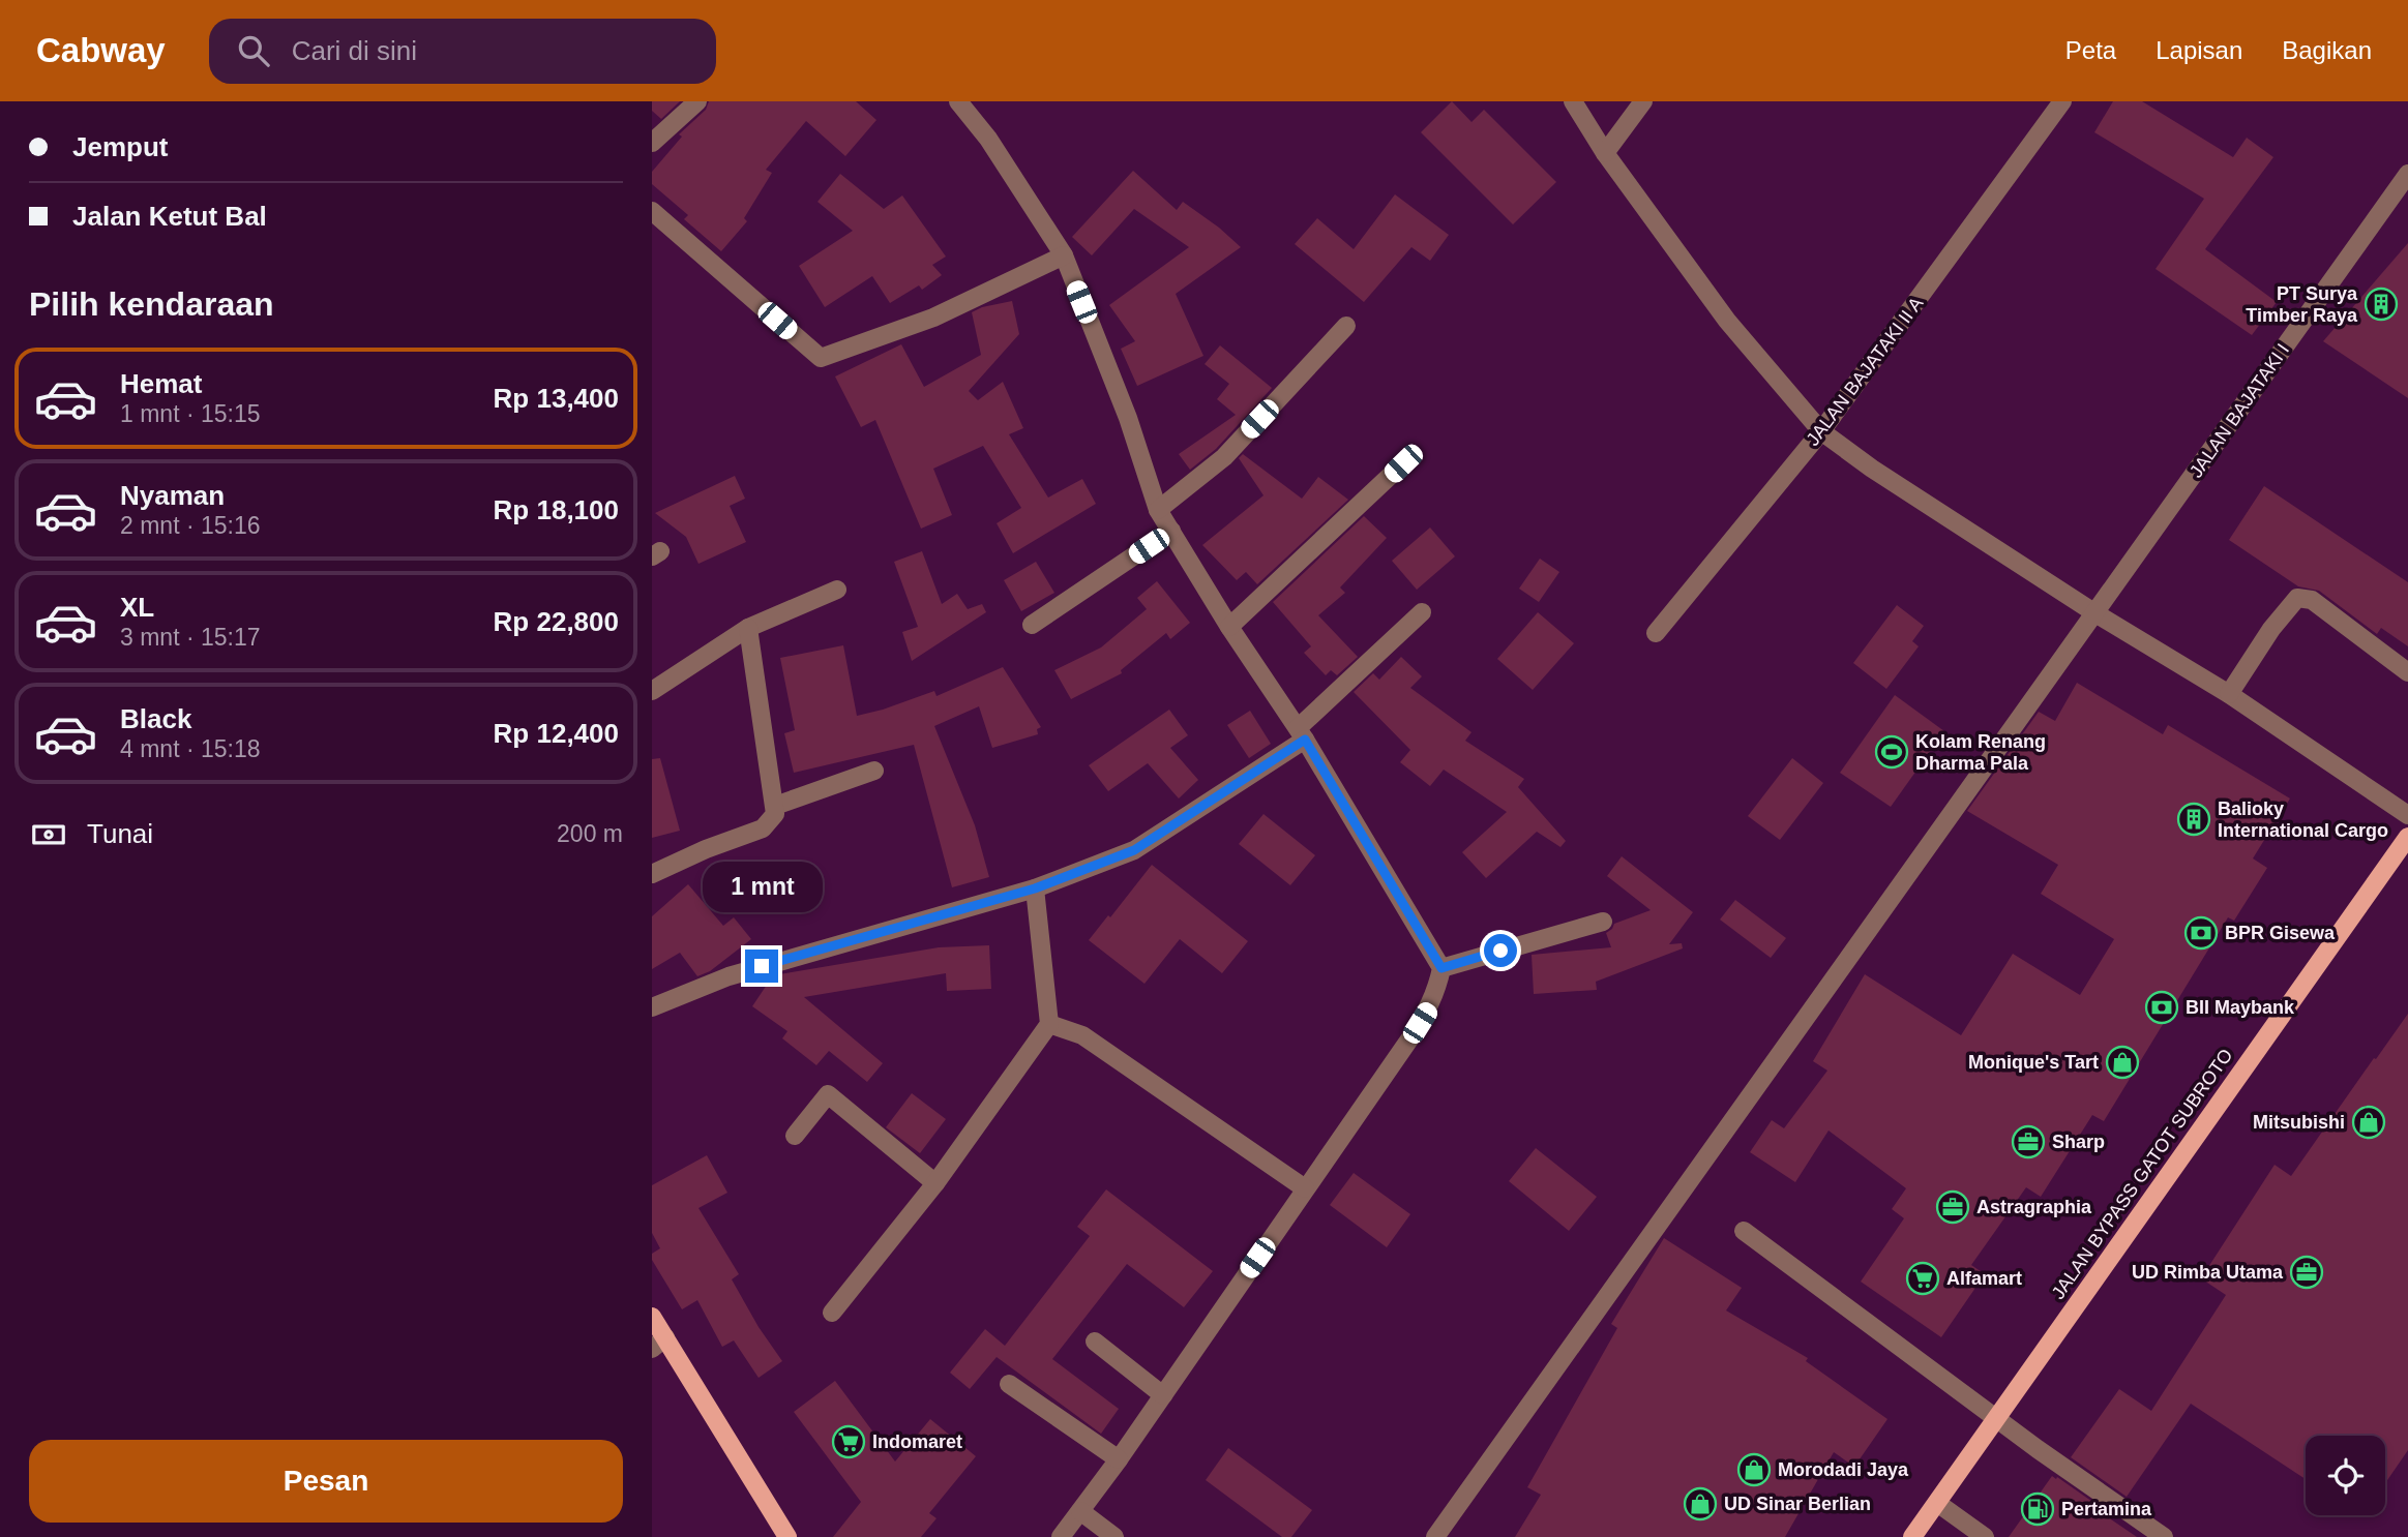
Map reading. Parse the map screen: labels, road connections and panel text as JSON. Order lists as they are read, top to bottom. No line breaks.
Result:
{"streets":{"main road":["JALAN BYPASS GATOT SUBROTO"],"street":["JALAN BAJATAKI II A","JALAN BAJATAKI I"]},"places":{"building":["PT Surya Timber Raya","Balioky International Cargo"],"sports":["Kolam Renang Dharma Pala"],"bank":["BPR Gisewa","BII Maybank"],"shop":["Monique's Tart","Mitsubishi","Morodadi Jaya","UD Sinar Berlian"],"office":["Sharp","Astragraphia","UD Rimba Utama"],"supermarket":["Alfamart","Indomaret"],"fuel station":["Pertamina"]},"page":{"header":"Cabway","search":"Cari di sini","nav":["Peta","Lapisan","Bagikan"],"banner":["Jemput","Jalan Ketut Bal"],"heading":"Pilih kendaraan","list":[{"name":"Hemat","note":"1 mnt · 15:15","value":"Rp 13,400"},{"name":"Nyaman","note":"2 mnt · 15:16","value":"Rp 18,100"},{"name":"XL","note":"3 mnt · 15:17","value":"Rp 22,800"},{"name":"Black","note":"4 mnt · 15:18","value":"Rp 12,400"}],"pay":["Tunai","200 m"],"bubble":"1 mnt","buttons":"Pesan"}}
